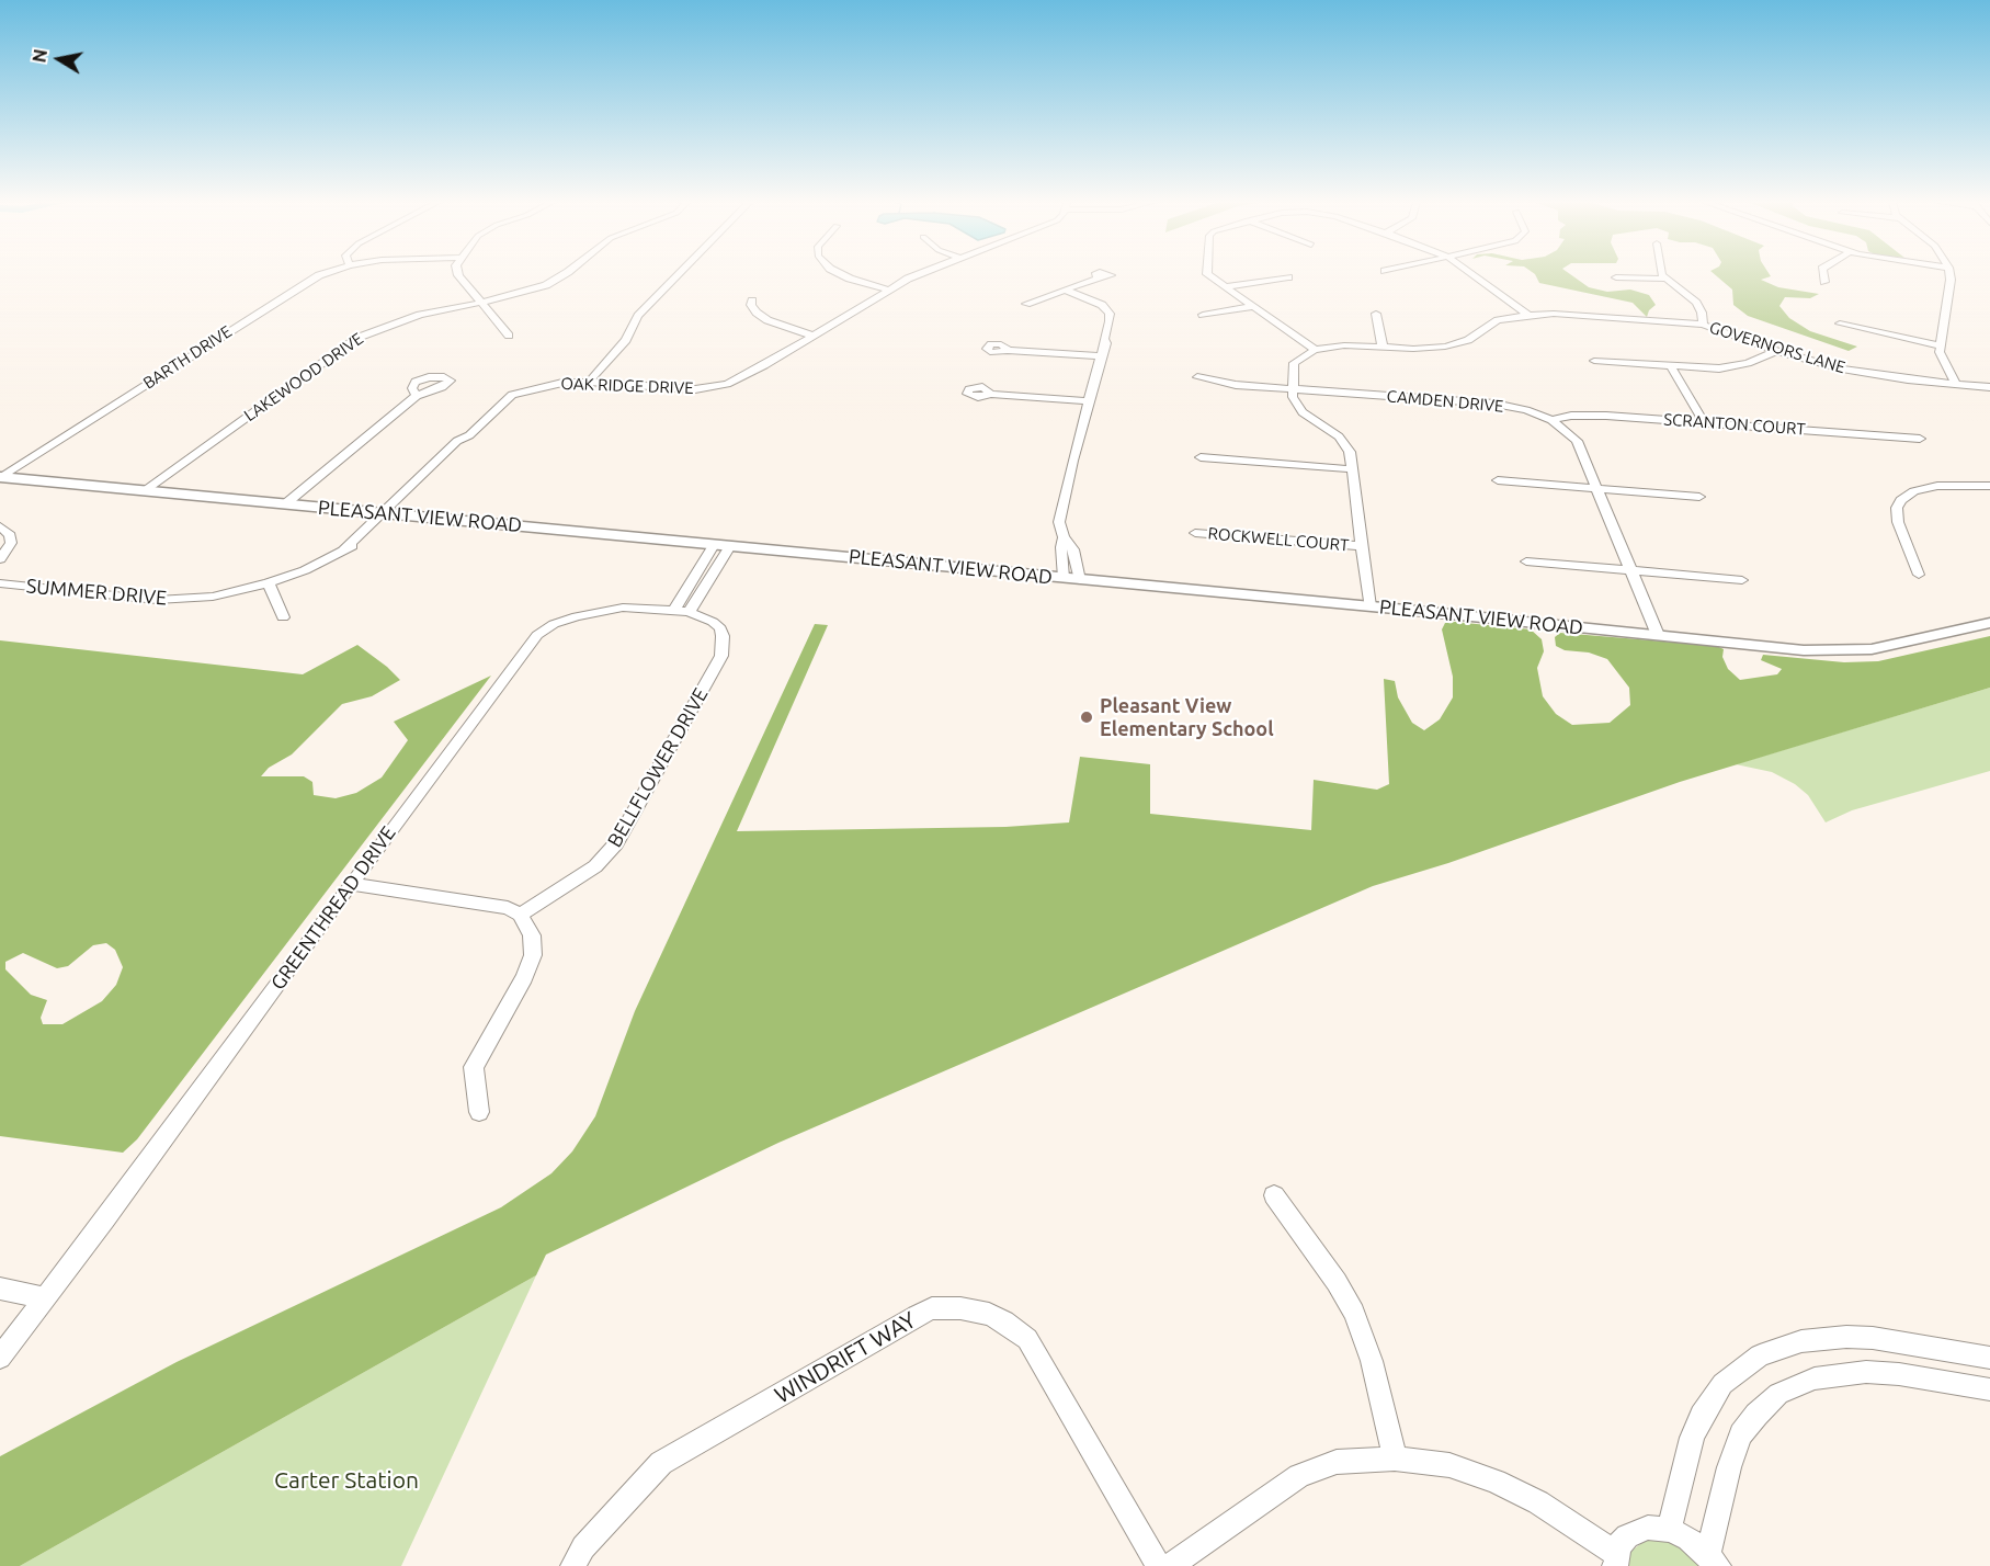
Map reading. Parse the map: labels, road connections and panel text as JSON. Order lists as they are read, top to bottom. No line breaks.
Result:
{"streets":{"main road":["PLEASANT VIEW ROAD"],"street":["GOVERNORS LANE","BARTH DRIVE","LAKEWOOD DRIVE","OAK RIDGE DRIVE","CAMDEN DRIVE","SCRANTON COURT","ROCKWELL COURT","SUMMER DRIVE","BELLFLOWER DRIVE","GREENTHREAD DRIVE","WINDRIFT WAY"]},"crossings":[["BARTH DRIVE","PLEASANT VIEW ROAD"],["LAKEWOOD DRIVE","PLEASANT VIEW ROAD"],["OAK RIDGE DRIVE","PLEASANT VIEW ROAD"],["OAK RIDGE DRIVE","SUMMER DRIVE"],["CAMDEN DRIVE","SCRANTON COURT"],["CAMDEN DRIVE","PLEASANT VIEW ROAD"],["PLEASANT VIEW ROAD","SUMMER DRIVE"],["BELLFLOWER DRIVE","GREENTHREAD DRIVE"]],"parks":["Carter Station"],"places":["Pleasant View Elementary School"],"north":"left"}
